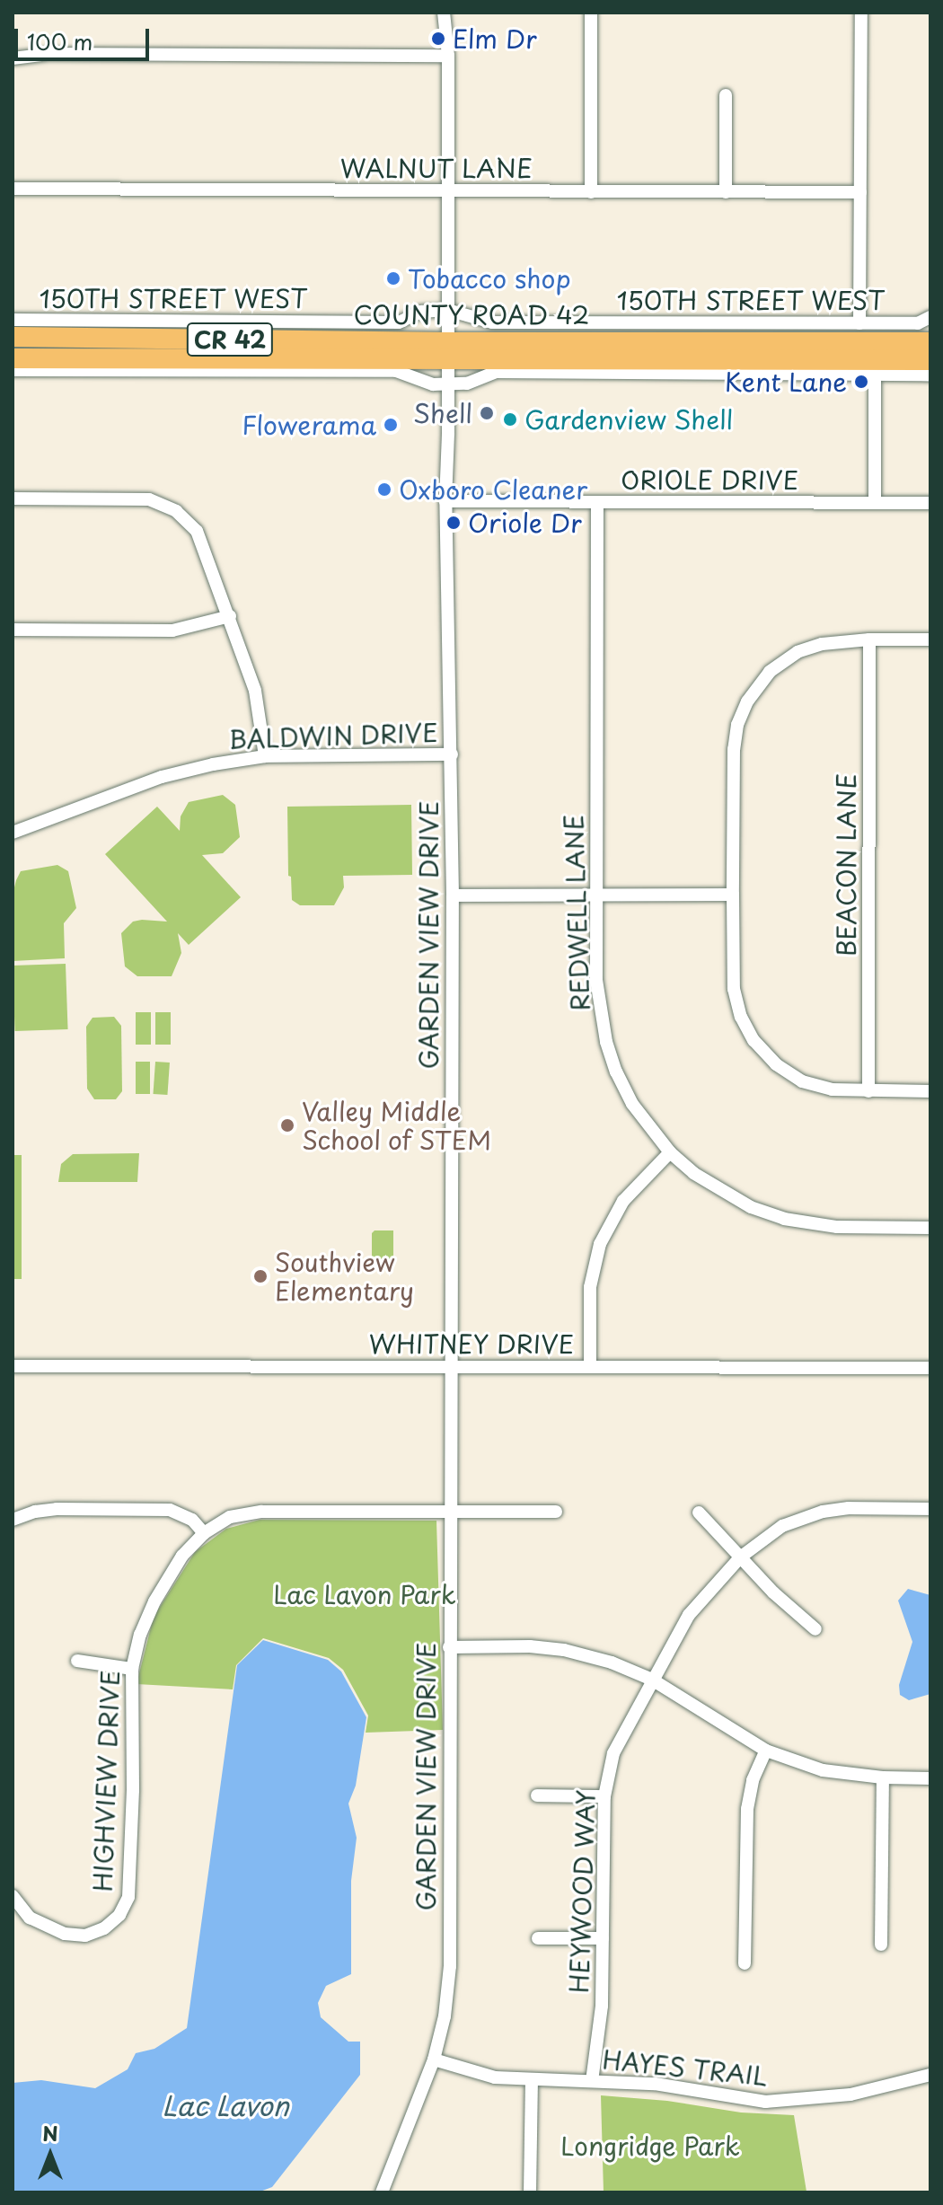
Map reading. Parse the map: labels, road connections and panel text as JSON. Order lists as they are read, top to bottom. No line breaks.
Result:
{"streets":{"highway":["COUNTY ROAD 42","CR 42"],"street":["WALNUT LANE","150TH STREET WEST","ORIOLE DRIVE","BALDWIN DRIVE","BEACON LANE","REDWELL LANE","GARDEN VIEW DRIVE","WHITNEY DRIVE","HIGHVIEW DRIVE","HEYWOOD WAY","HAYES TRAIL"]},"crossings":[["WALNUT LANE","GARDEN VIEW DRIVE"],["150TH STREET WEST","GARDEN VIEW DRIVE"],["COUNTY ROAD 42","GARDEN VIEW DRIVE"],["ORIOLE DRIVE","REDWELL LANE"],["ORIOLE DRIVE","GARDEN VIEW DRIVE"],["BALDWIN DRIVE","GARDEN VIEW DRIVE"],["GARDEN VIEW DRIVE","WHITNEY DRIVE"],["GARDEN VIEW DRIVE","HIGHVIEW DRIVE"],["GARDEN VIEW DRIVE","HAYES TRAIL"],["HEYWOOD WAY","HAYES TRAIL"]],"water":["Lac Lavon"],"parks":["Lac Lavon Park","Longridge Park"],"places":["Elm Dr","Tobacco shop","Kent Lane","Shell","Gardenview Shell","Flowerama","Oxboro Cleaner","Oriole Dr","Valley Middle School of STEM","Southview Elementary"],"scale_bar":"100 m","north":"top"}
